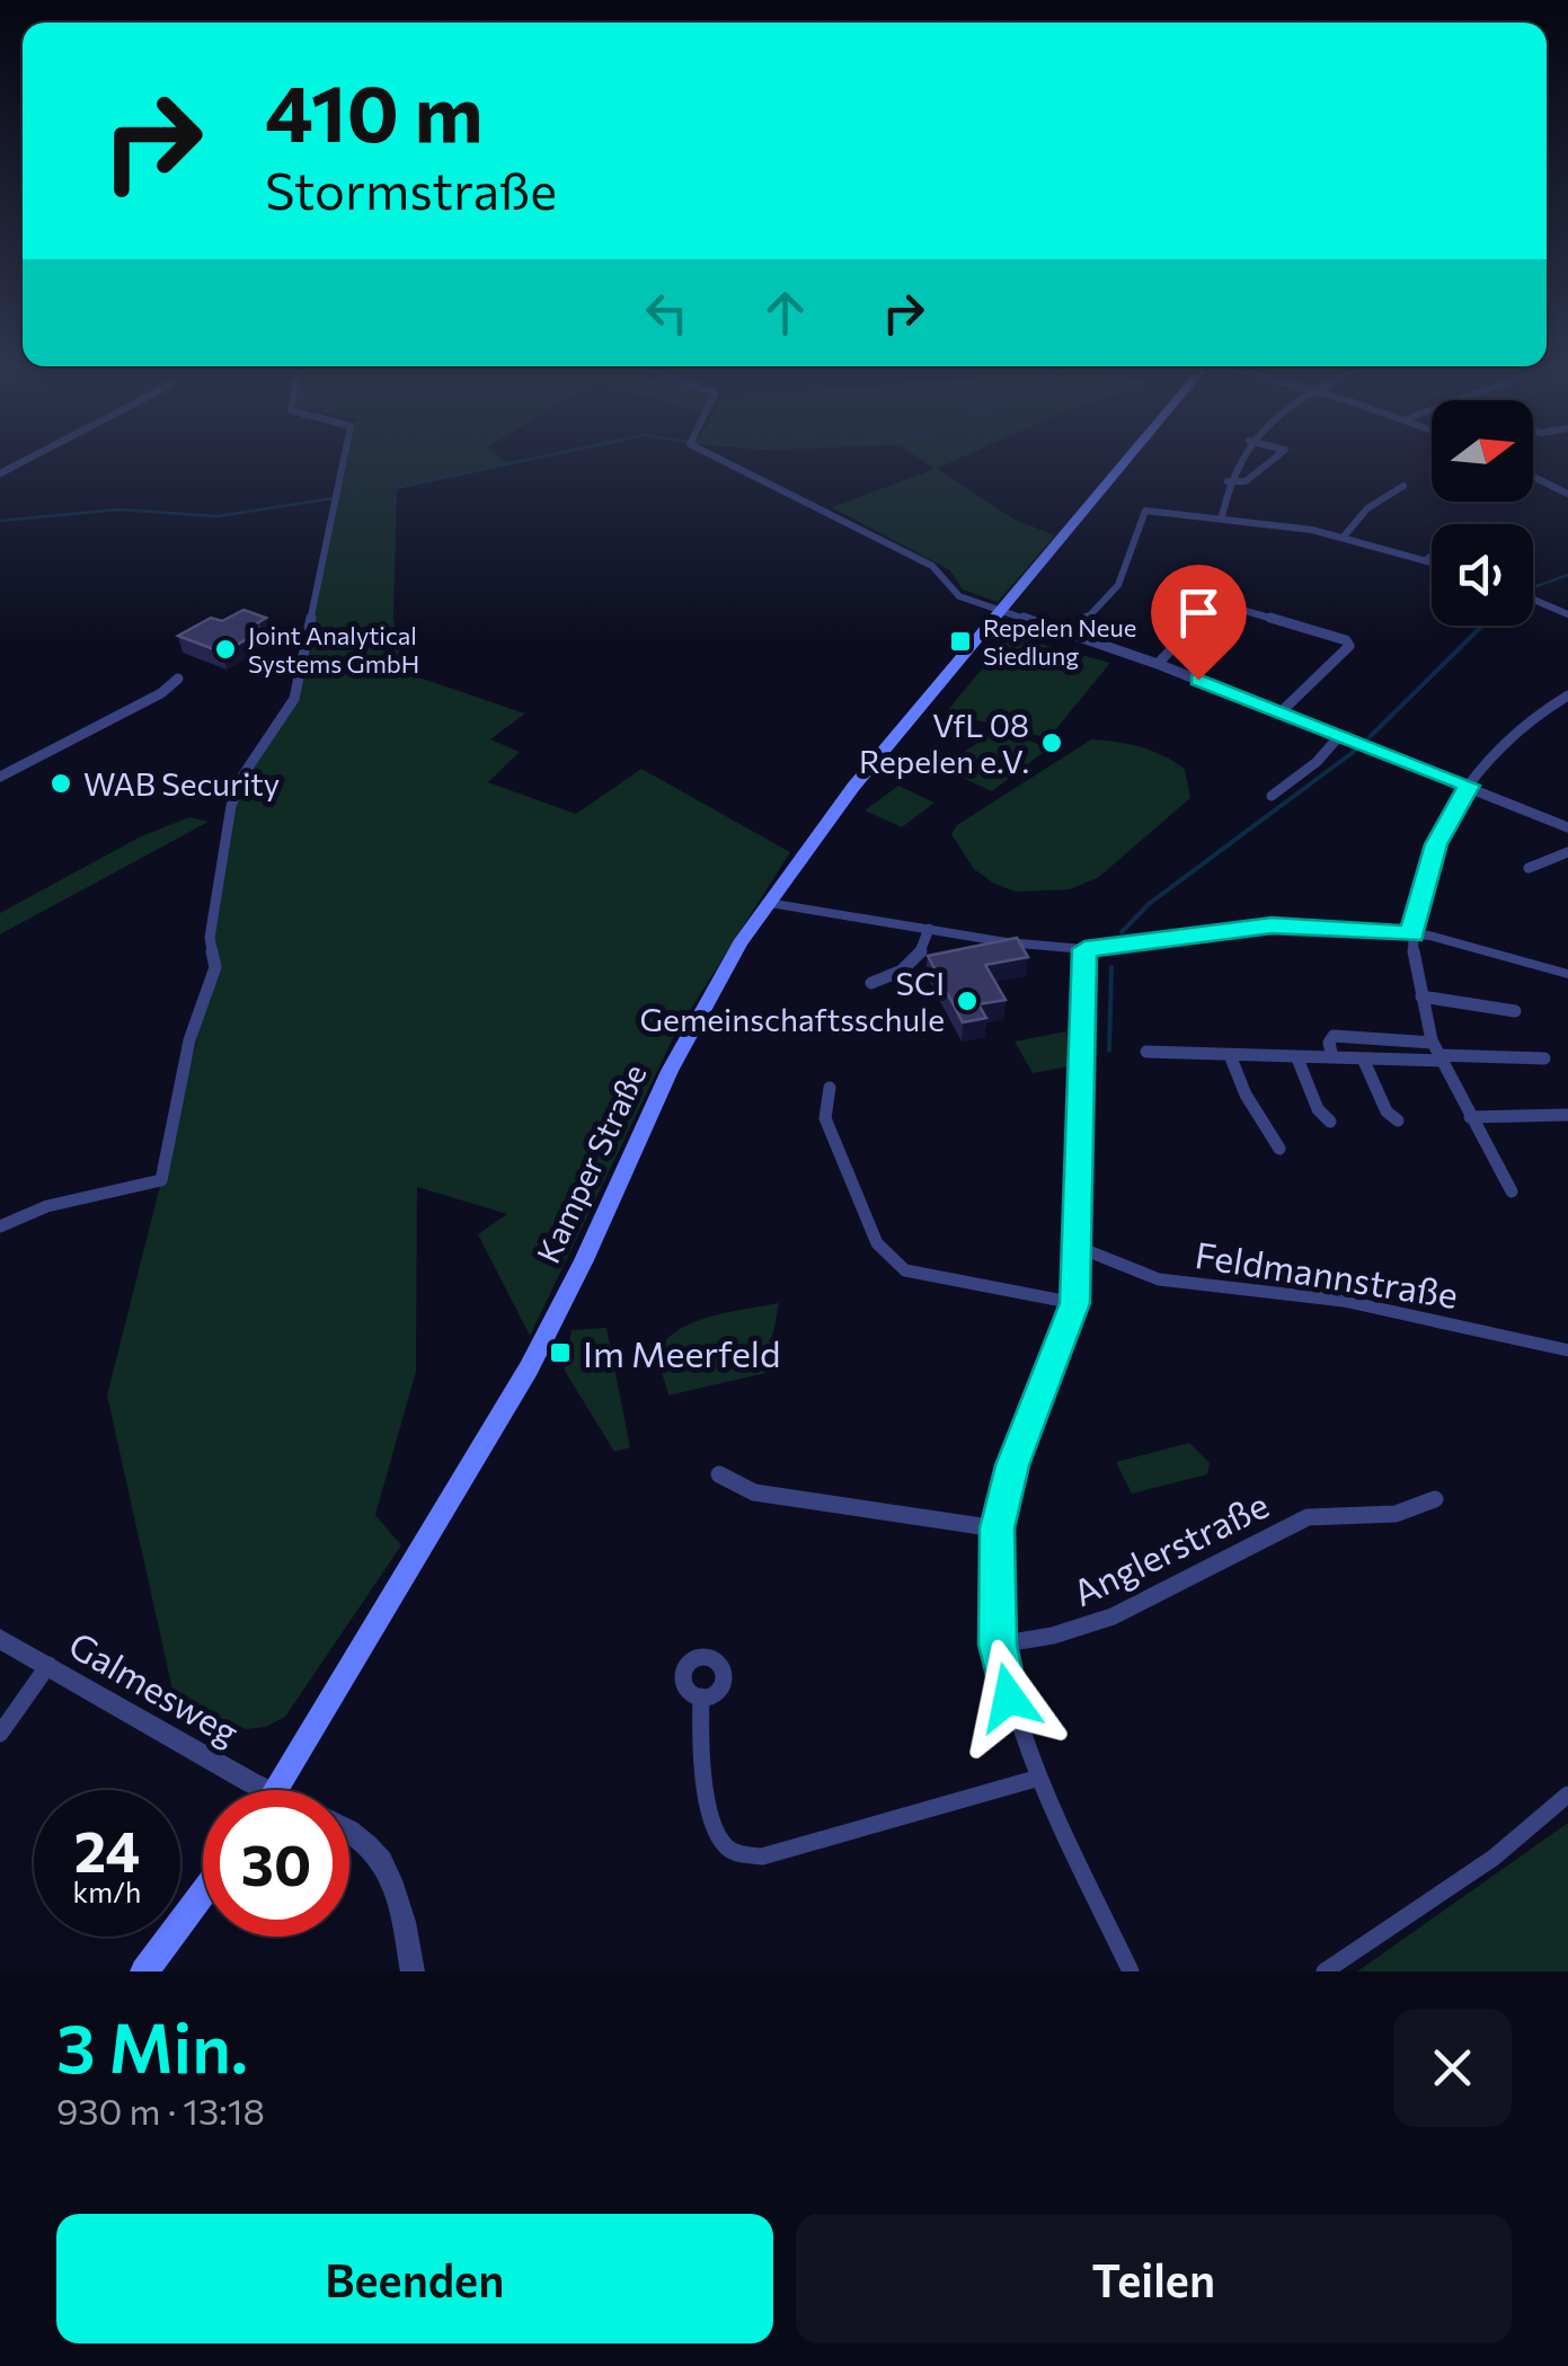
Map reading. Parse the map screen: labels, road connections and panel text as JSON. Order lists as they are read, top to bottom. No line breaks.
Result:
{"streets":{"main road":["Kamper Straße"],"street":["Feldmannstraße","Anglerstraße","Galmesweg"]},"places":{"transit":["Repelen Neue Siedlung","Im Meerfeld"],"other":["Joint Analytical Systems GmbH","VfL 08 Repelen e.V.","WAB Security","SCI Gemeinschaftsschule"]},"north":"right","page":{"turn":["410 m","Stormstraße"],"speed":"24 km/h","limit":"30","heading":["3 Min.","930 m · 13:18"],"buttons":["Beenden","Teilen"]}}
